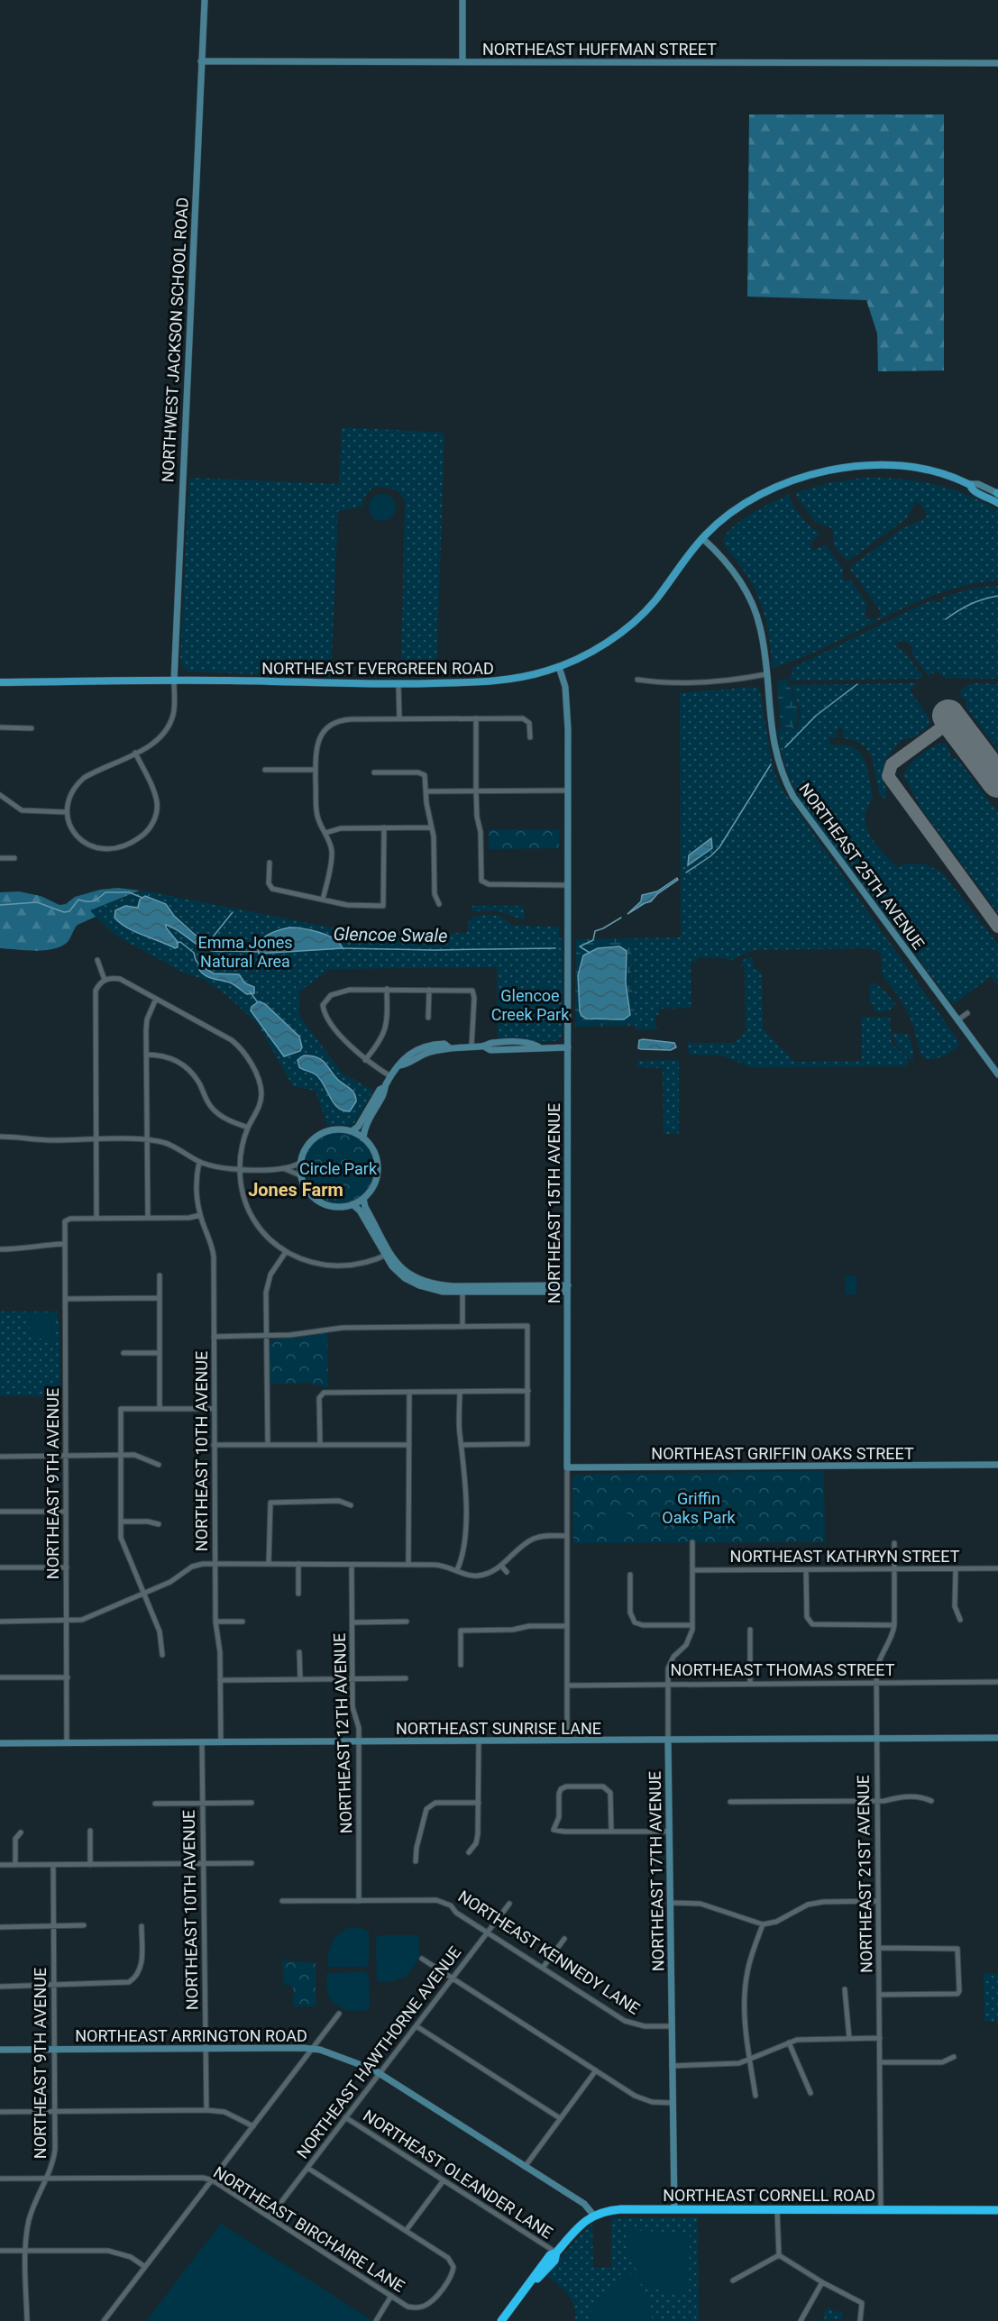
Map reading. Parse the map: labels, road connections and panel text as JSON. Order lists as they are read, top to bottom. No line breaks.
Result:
{"streets":{"highway":["NORTHEAST CORNELL ROAD"],"main road":["NORTHEAST EVERGREEN ROAD"],"street":["NORTHEAST HUFFMAN STREET","NORTHWEST JACKSON SCHOOL ROAD","NORTHEAST 25TH AVENUE","NORTHEAST 15TH AVENUE","NORTHEAST 10TH AVENUE","NORTHEAST GRIFFIN OAKS STREET","NORTHEAST 9TH AVENUE","NORTHEAST KATHRYN STREET","NORTHEAST THOMAS STREET","NORTHEAST SUNRISE LANE","NORTHEAST 12TH AVENUE","NORTHEAST 17TH AVENUE","NORTHEAST 21ST AVENUE","NORTHEAST KENNEDY LANE","NORTHEAST ARRINGTON ROAD","NORTHEAST HAWTHORNE AVENUE","NORTHEAST OLEANDER LANE","NORTHEAST BIRCHAIRE LANE"]},"crossings":[["NORTHEAST HUFFMAN STREET","NORTHWEST JACKSON SCHOOL ROAD"],["NORTHWEST JACKSON SCHOOL ROAD","NORTHEAST EVERGREEN ROAD"],["NORTHEAST EVERGREEN ROAD","NORTHEAST 25TH AVENUE"],["NORTHEAST EVERGREEN ROAD","NORTHEAST 15TH AVENUE"],["NORTHEAST 15TH AVENUE","NORTHEAST GRIFFIN OAKS STREET"],["NORTHEAST 15TH AVENUE","NORTHEAST THOMAS STREET"],["NORTHEAST 15TH AVENUE","NORTHEAST SUNRISE LANE"],["NORTHEAST 10TH AVENUE","NORTHEAST SUNRISE LANE"],["NORTHEAST 10TH AVENUE","NORTHEAST ARRINGTON ROAD"],["NORTHEAST 9TH AVENUE","NORTHEAST SUNRISE LANE"],["NORTHEAST 9TH AVENUE","NORTHEAST ARRINGTON ROAD"],["NORTHEAST 9TH AVENUE","NORTHEAST BIRCHAIRE LANE"],["NORTHEAST KATHRYN STREET","NORTHEAST 17TH AVENUE"],["NORTHEAST KATHRYN STREET","NORTHEAST 21ST AVENUE"],["NORTHEAST THOMAS STREET","NORTHEAST 17TH AVENUE"],["NORTHEAST THOMAS STREET","NORTHEAST 21ST AVENUE"],["NORTHEAST SUNRISE LANE","NORTHEAST 12TH AVENUE"],["NORTHEAST SUNRISE LANE","NORTHEAST 17TH AVENUE"],["NORTHEAST SUNRISE LANE","NORTHEAST 21ST AVENUE"],["NORTHEAST 12TH AVENUE","NORTHEAST KENNEDY LANE"],["NORTHEAST 17TH AVENUE","NORTHEAST KENNEDY LANE"],["NORTHEAST 17TH AVENUE","NORTHEAST CORNELL ROAD"],["NORTHEAST 21ST AVENUE","NORTHEAST CORNELL ROAD"],["NORTHEAST KENNEDY LANE","NORTHEAST HAWTHORNE AVENUE"],["NORTHEAST ARRINGTON ROAD","NORTHEAST HAWTHORNE AVENUE"],["NORTHEAST ARRINGTON ROAD","NORTHEAST CORNELL ROAD"],["NORTHEAST HAWTHORNE AVENUE","NORTHEAST OLEANDER LANE"],["NORTHEAST HAWTHORNE AVENUE","NORTHEAST BIRCHAIRE LANE"],["NORTHEAST OLEANDER LANE","NORTHEAST CORNELL ROAD"]],"districts":["Jones Farm"],"water":["Glencoe Swale"],"parks":["Emma Jones Natural Area","Glencoe Creek Park","Circle Park","Griffin Oaks Park"]}
